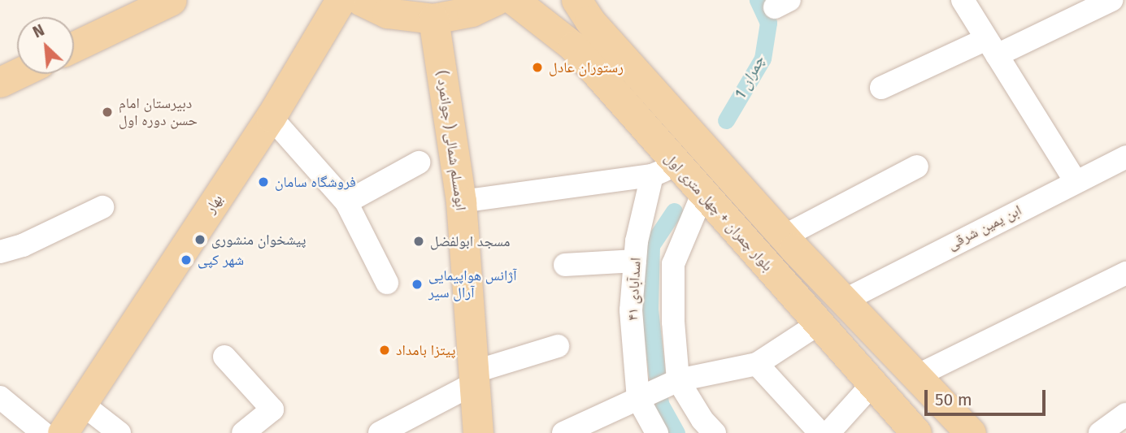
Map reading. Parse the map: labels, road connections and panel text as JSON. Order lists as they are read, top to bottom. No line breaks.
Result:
{"streets":{"main road":["ابومسلم شمالی ( جوانمرد )","بهار","بلوار چمران + چهل متری اول"],"street":["ابن یمین شرقی","اسدآبادی ۴۱"]},"crossings":[["بلوار چمران + چهل متری اول","اسدآبادی ۴۱"]],"water":["چمران 1"],"places":["رستوران عادل","دبیرستان امام حسن دوره اول","فروشگاه سامان","پیشخوان منشوری","مسجد ابولفضل","شهر کپی","آژانس هواپیمایی آرال سیر","پیتزا بامداد"],"scale_bar":"50 m","north":"top left"}
